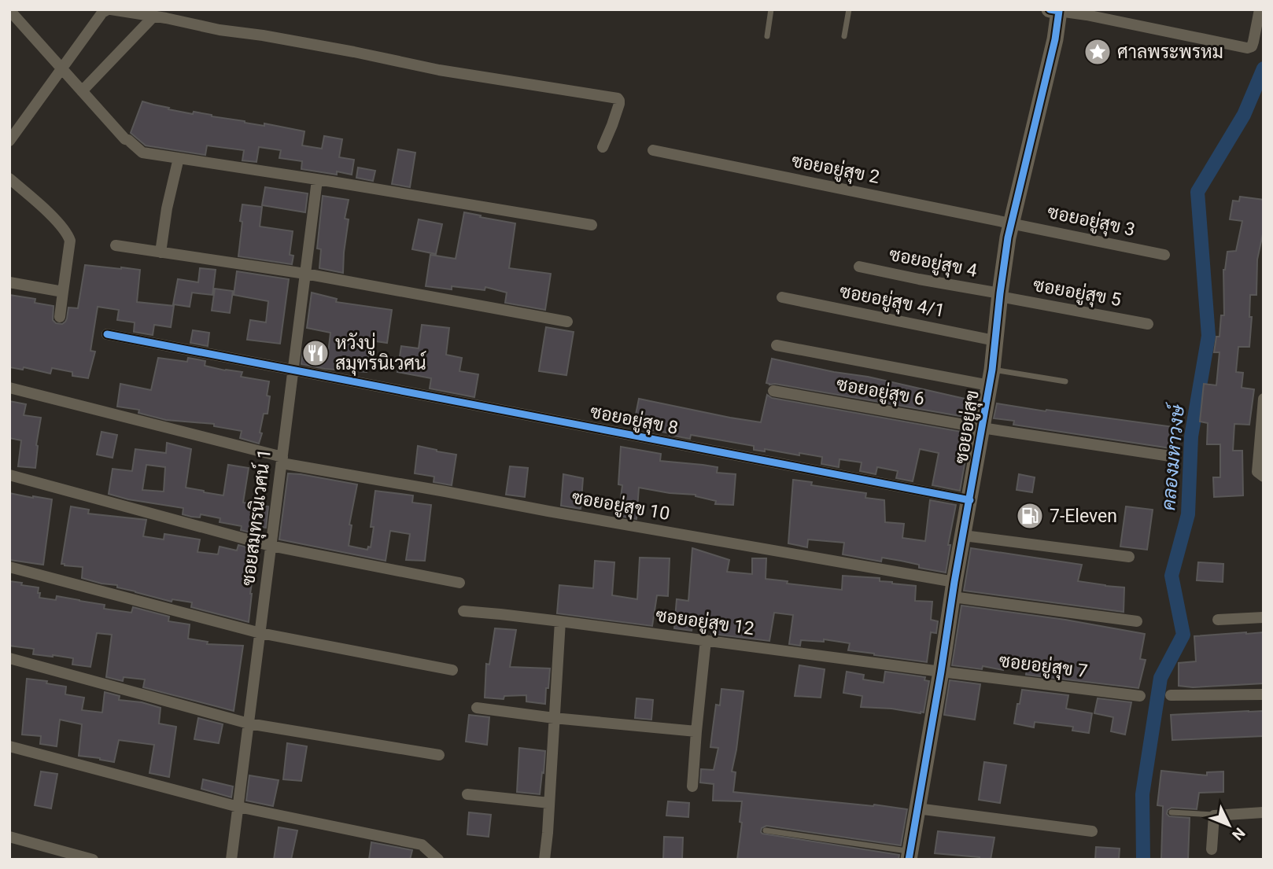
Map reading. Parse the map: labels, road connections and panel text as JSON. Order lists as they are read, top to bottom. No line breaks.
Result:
{"streets":{"street":["ซอยอยู่สุข 2","ซอยอยู่สุข 3","ซอยอยู่สุข 4","ซอยอยู่สุข 5","ซอยอยู่สุข 4/1","ซอยอยู่สุข 6","ซอยอยู่สุข 8","ซอยอยู่สุข","ซอยอยู่สุข 10","ซอยสมุทรนิเวศน์ 1","ซอยอยู่สุข 12","ซอยอยู่สุข 7"]},"crossings":[["ซอยอยู่สุข 2","ซอยอยู่สุข 3"],["ซอยอยู่สุข 2","ซอยอยู่สุข"],["ซอยอยู่สุข 3","ซอยอยู่สุข"],["ซอยอยู่สุข 4","ซอยอยู่สุข 5"],["ซอยอยู่สุข 4","ซอยอยู่สุข"],["ซอยอยู่สุข 5","ซอยอยู่สุข"],["ซอยอยู่สุข 4/1","ซอยอยู่สุข"],["ซอยอยู่สุข 6","ซอยอยู่สุข"],["ซอยอยู่สุข 8","ซอยอยู่สุข"],["ซอยอยู่สุข 8","ซอยสมุทรนิเวศน์ 1"],["ซอยอยู่สุข","ซอยอยู่สุข 10"],["ซอยอยู่สุข","ซอยอยู่สุข 12"],["ซอยอยู่สุข","ซอยอยู่สุข 7"],["ซอยอยู่สุข 10","ซอยสมุทรนิเวศน์ 1"],["ซอยอยู่สุข 12","ซอยอยู่สุข 7"]],"water":["คลองมหาวงษ์"],"places":{"place":["ศาลพระพรหม"],"restaurant":["หวังบู่ สมุทรนิเวศน์"],"fuel station":["7-Eleven"]},"north":"bottom right"}
